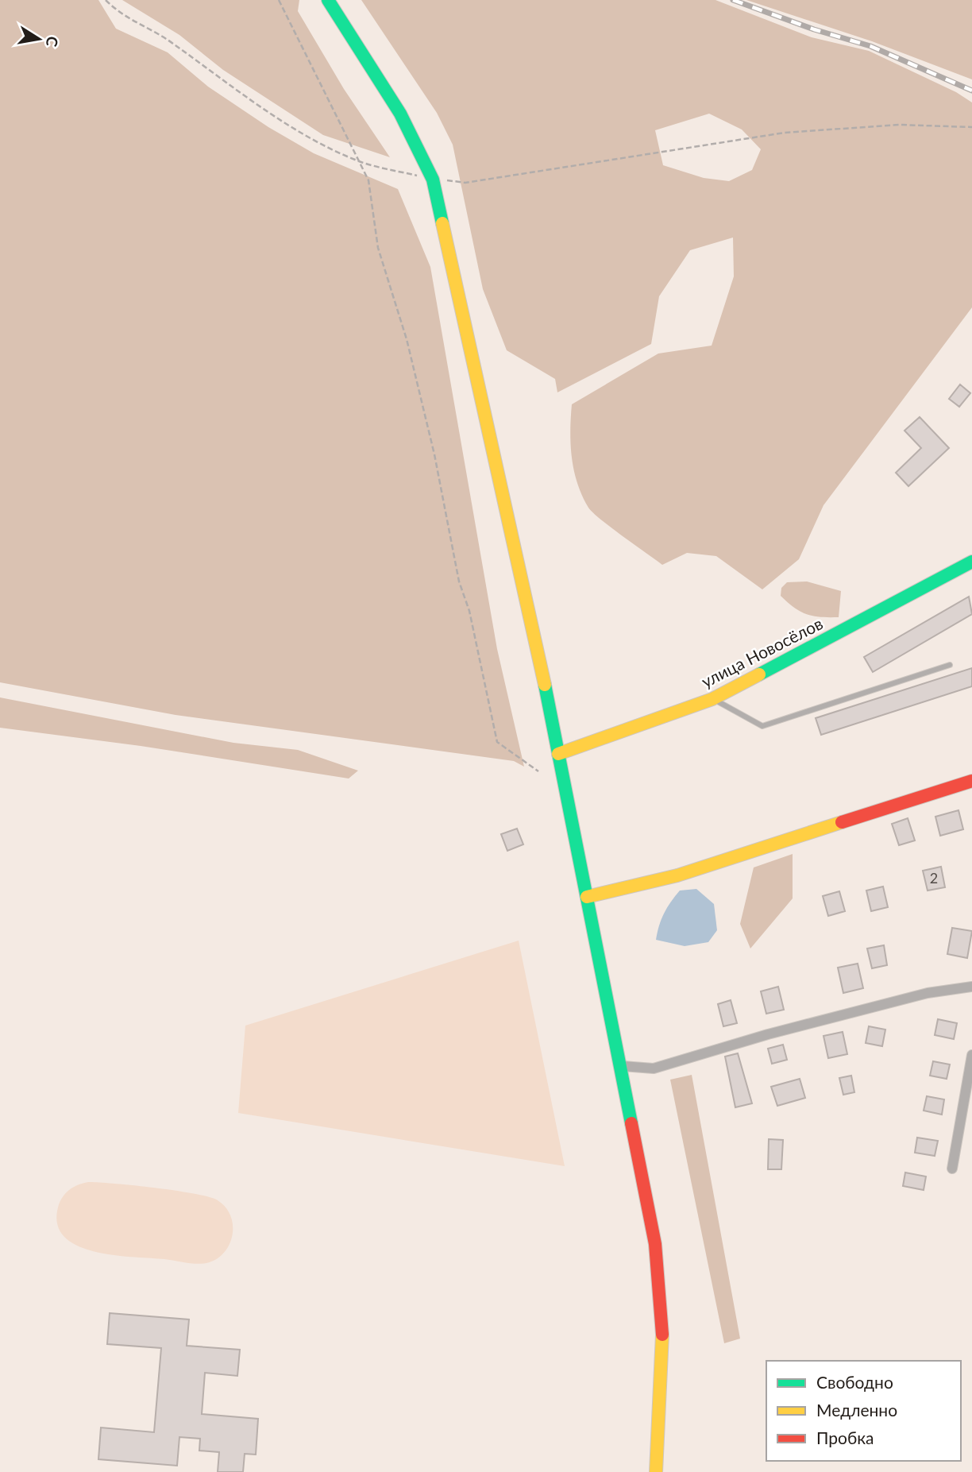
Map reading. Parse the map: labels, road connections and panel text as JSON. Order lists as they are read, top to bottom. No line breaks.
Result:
{"streets":{"street":["улица Новосёлов"]},"house_numbers":["2"],"legend":["Свободно","Медленно","Пробка"],"north":"right"}
